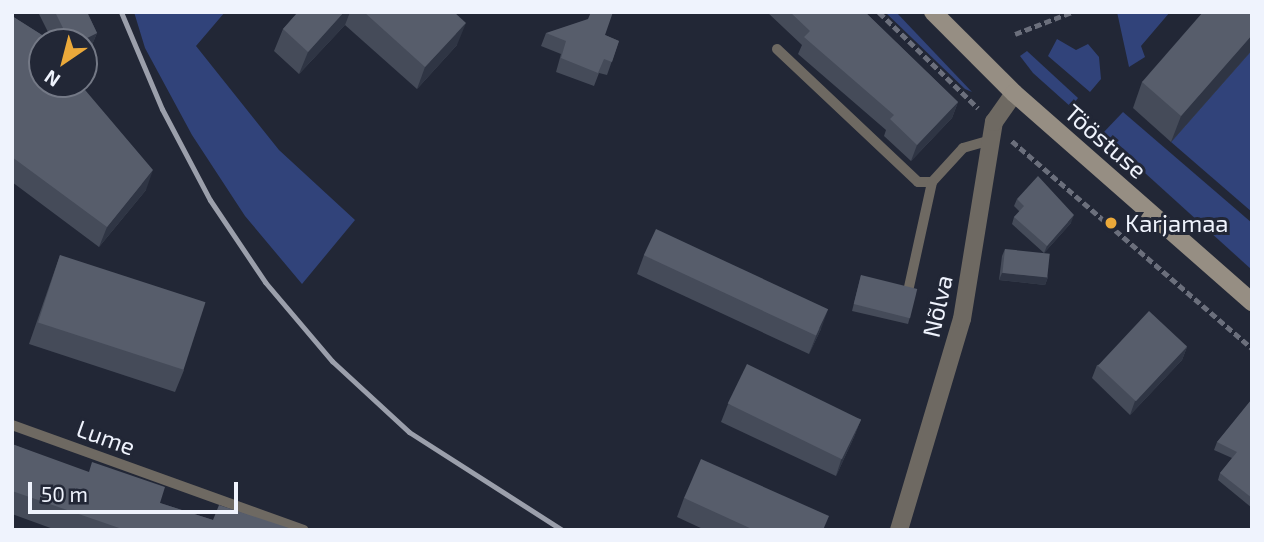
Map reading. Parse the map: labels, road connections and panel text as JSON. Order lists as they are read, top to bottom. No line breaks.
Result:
{"streets":{"street":["Tööstuse","Nõlva"],"lane":["Lume"]},"crossings":[["Tööstuse","Nõlva"]],"places":["Karjamaa"],"scale_bar":"50 m","north":"bottom left"}
